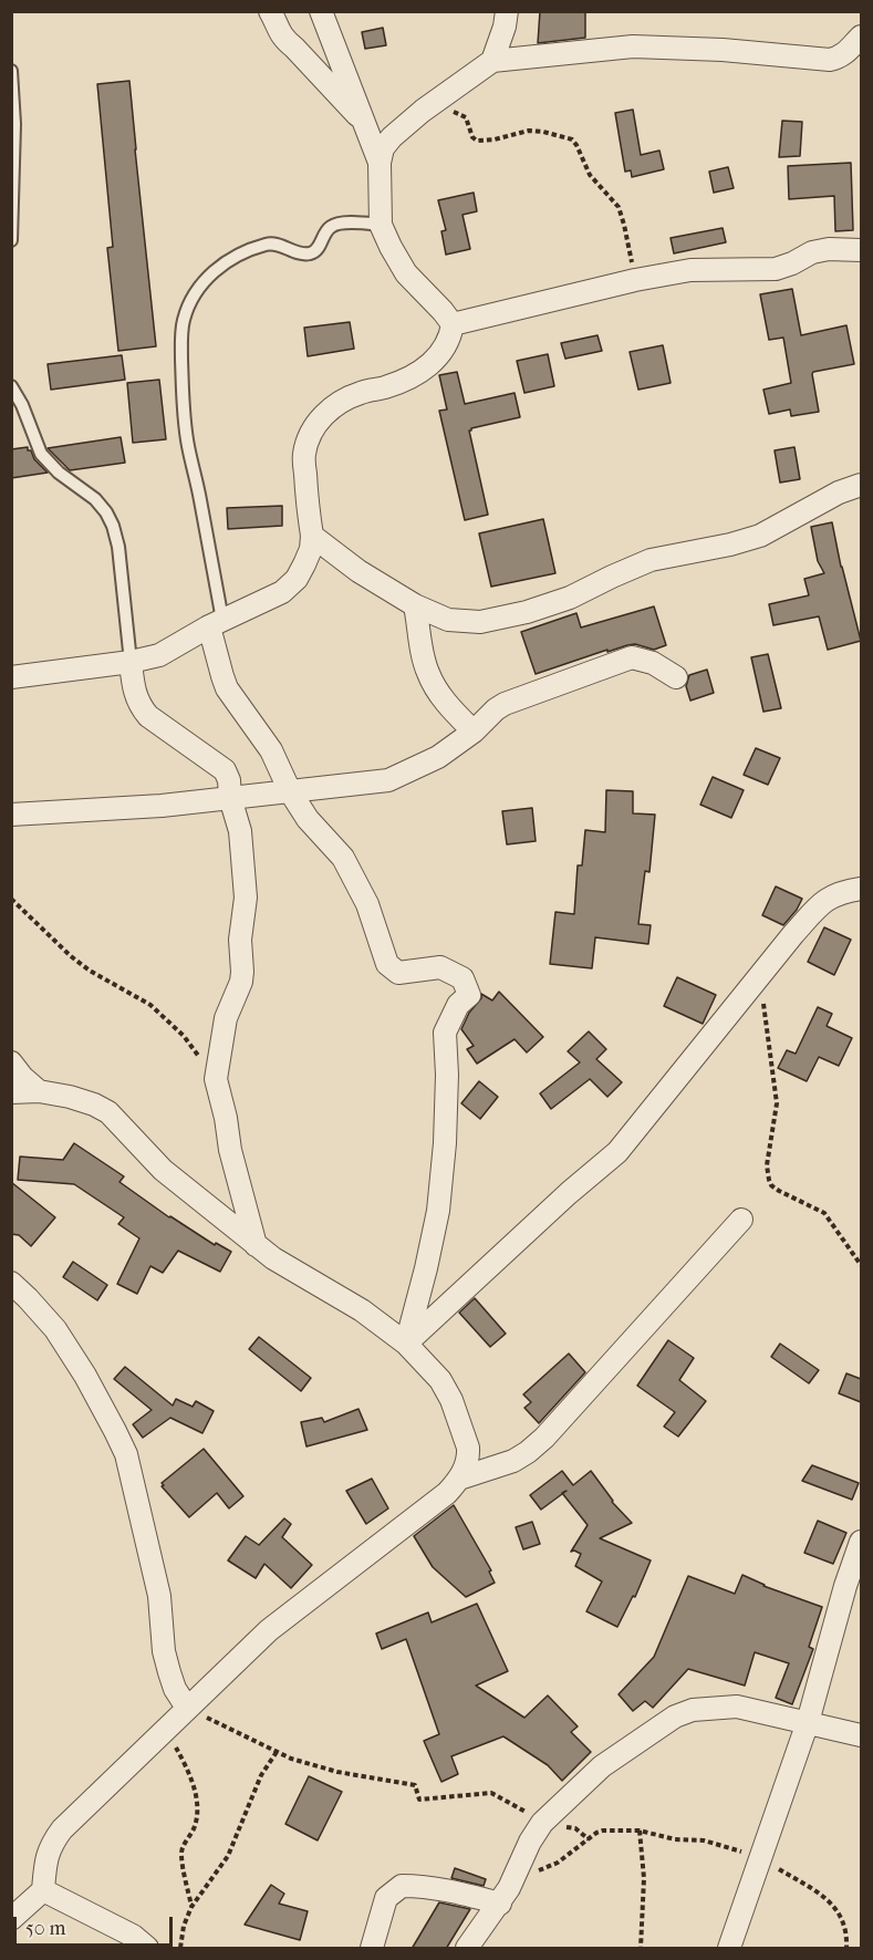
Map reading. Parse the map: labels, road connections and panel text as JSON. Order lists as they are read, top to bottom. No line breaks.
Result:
{"scale_bar":"50 m"}
